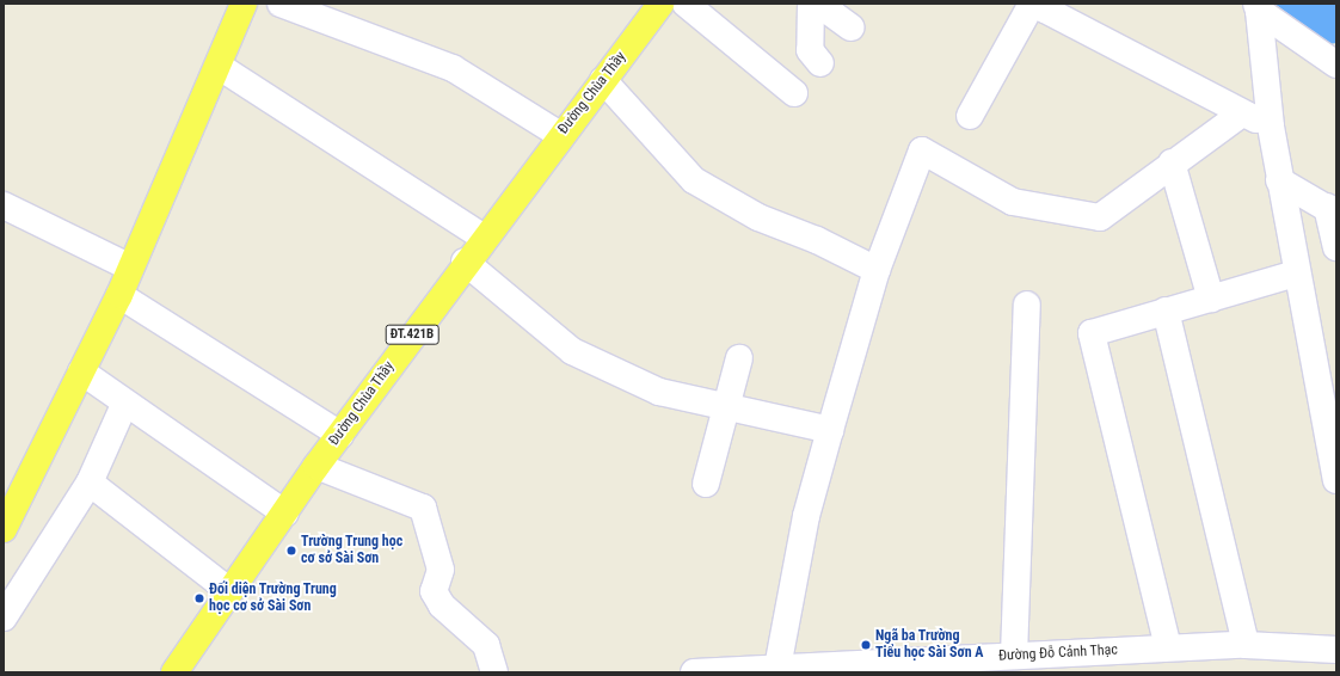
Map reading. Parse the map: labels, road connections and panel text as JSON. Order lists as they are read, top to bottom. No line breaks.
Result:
{"streets":{"main road":["Đường Chùa Thầy","ĐT.421B"],"street":["Đường Đỗ Cảnh Thạc"]},"places":["Trường Trung học cơ sở Sài Sơn","Đối diện Trường Trung học cơ sở Sài Sơn","Ngã ba Trường Tiểu học Sài Sơn A"]}
